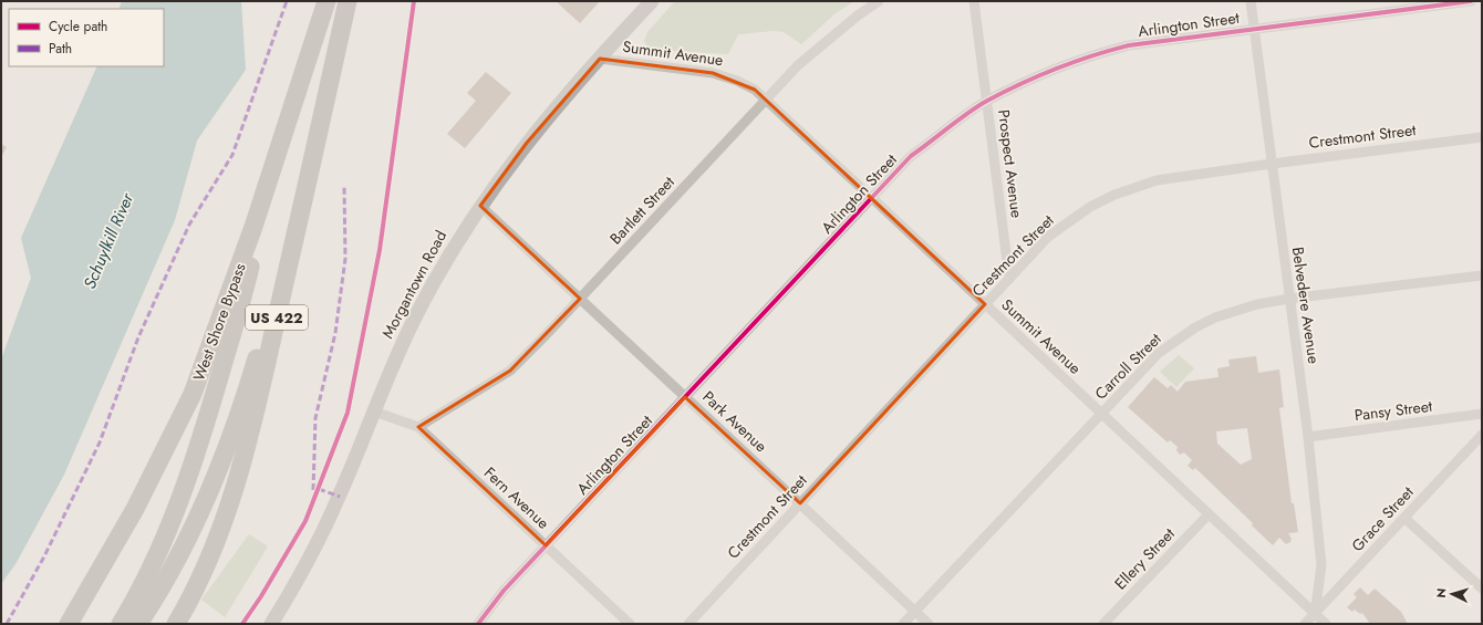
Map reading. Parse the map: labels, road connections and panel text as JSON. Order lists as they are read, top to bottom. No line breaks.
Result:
{"streets":{"highway":["US 422","West Shore Bypass"],"main road":["Morgantown Road"],"street":["Arlington Street","Summit Avenue","Crestmont Street","Prospect Avenue","Bartlett Street","Belvedere Avenue","Carroll Street","Pansy Street","Park Avenue","Fern Avenue","Grace Street","Ellery Street"]},"crossings":[["Arlington Street","Summit Avenue"],["Arlington Street","Prospect Avenue"],["Arlington Street","Belvedere Avenue"],["Arlington Street","Park Avenue"],["Arlington Street","Fern Avenue"],["Summit Avenue","Crestmont Street"],["Summit Avenue","Bartlett Street"],["Summit Avenue","Morgantown Road"],["Summit Avenue","Belvedere Avenue"],["Summit Avenue","Carroll Street"],["Summit Avenue","Grace Street"],["Summit Avenue","Ellery Street"],["Crestmont Street","Prospect Avenue"],["Crestmont Street","Belvedere Avenue"],["Crestmont Street","Park Avenue"],["Bartlett Street","Park Avenue"],["Bartlett Street","Fern Avenue"],["Morgantown Road","Park Avenue"],["Morgantown Road","Fern Avenue"],["Belvedere Avenue","Carroll Street"],["Belvedere Avenue","Pansy Street"],["Belvedere Avenue","Grace Street"],["Carroll Street","Park Avenue"]],"water":["Schuylkill River"],"legend":["Cycle path","Path"],"north":"left"}
